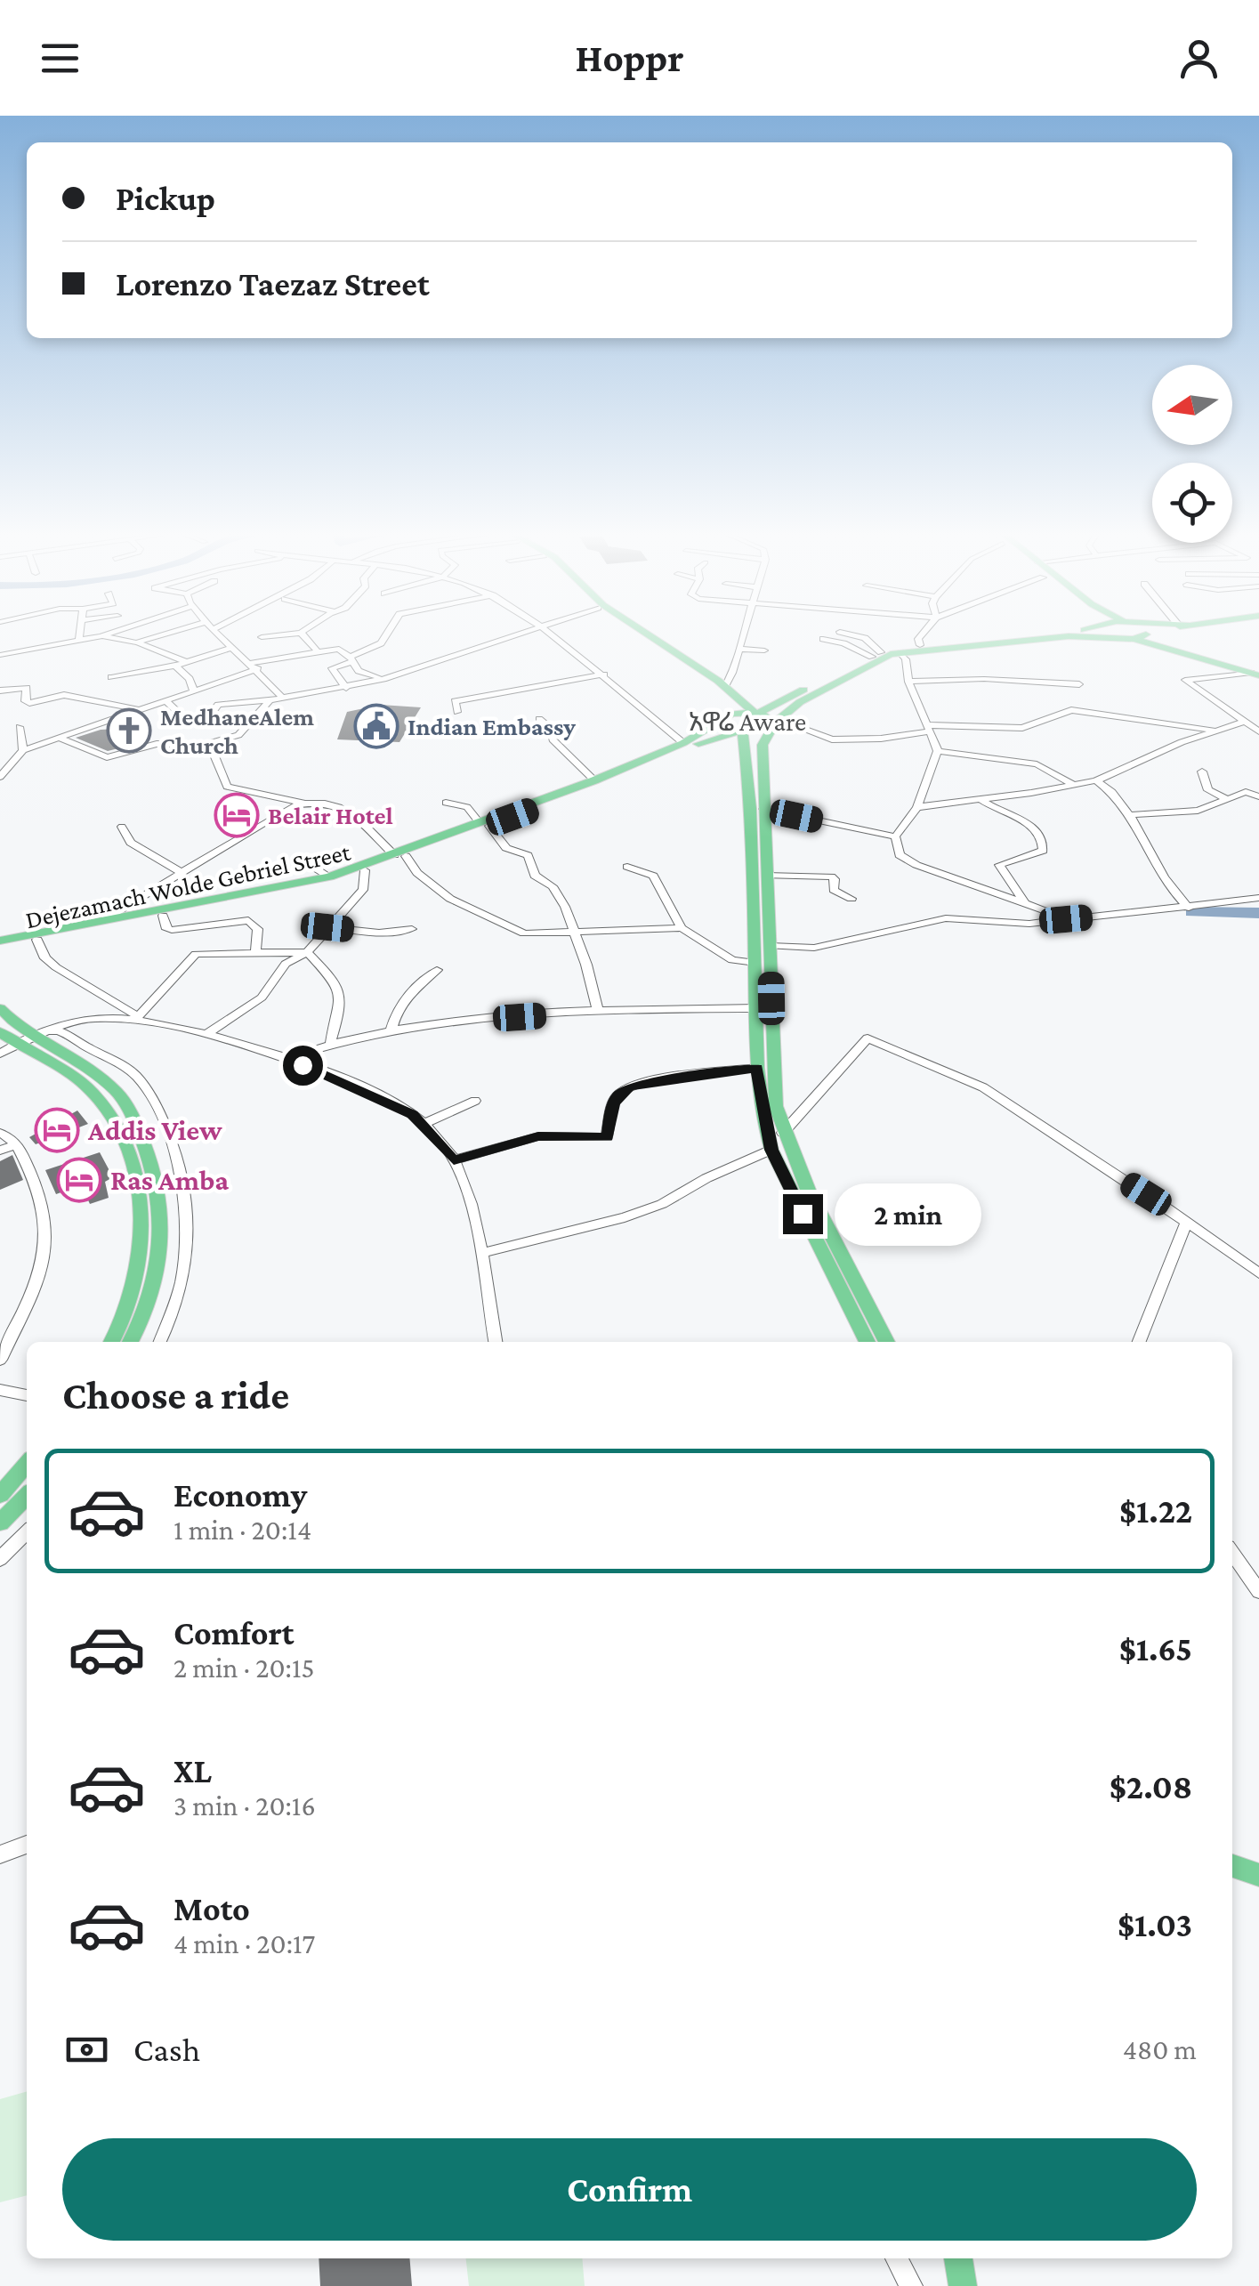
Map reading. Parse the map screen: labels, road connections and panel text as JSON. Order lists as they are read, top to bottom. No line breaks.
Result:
{"streets":{"main road":["Dejezamach Wolde Gebriel Street"]},"districts":["አዋሬ Aware"],"places":{"public building":["Indian Embassy"],"church":["MedhaneAlem Church"],"hotel":["Belair Hotel","Addis View","Ras Amba"]},"north":"left","page":{"header":"Hoppr","banner":["Pickup","Lorenzo Taezaz Street"],"bubble":"2 min","heading":"Choose a ride","list":[{"name":"Economy","note":"1 min · 20:14","value":"$1.22"},{"name":"Comfort","note":"2 min · 20:15","value":"$1.65"},{"name":"XL","note":"3 min · 20:16","value":"$2.08"},{"name":"Moto","note":"4 min · 20:17","value":"$1.03"}],"pay":["Cash","480 m"],"buttons":"Confirm"}}
